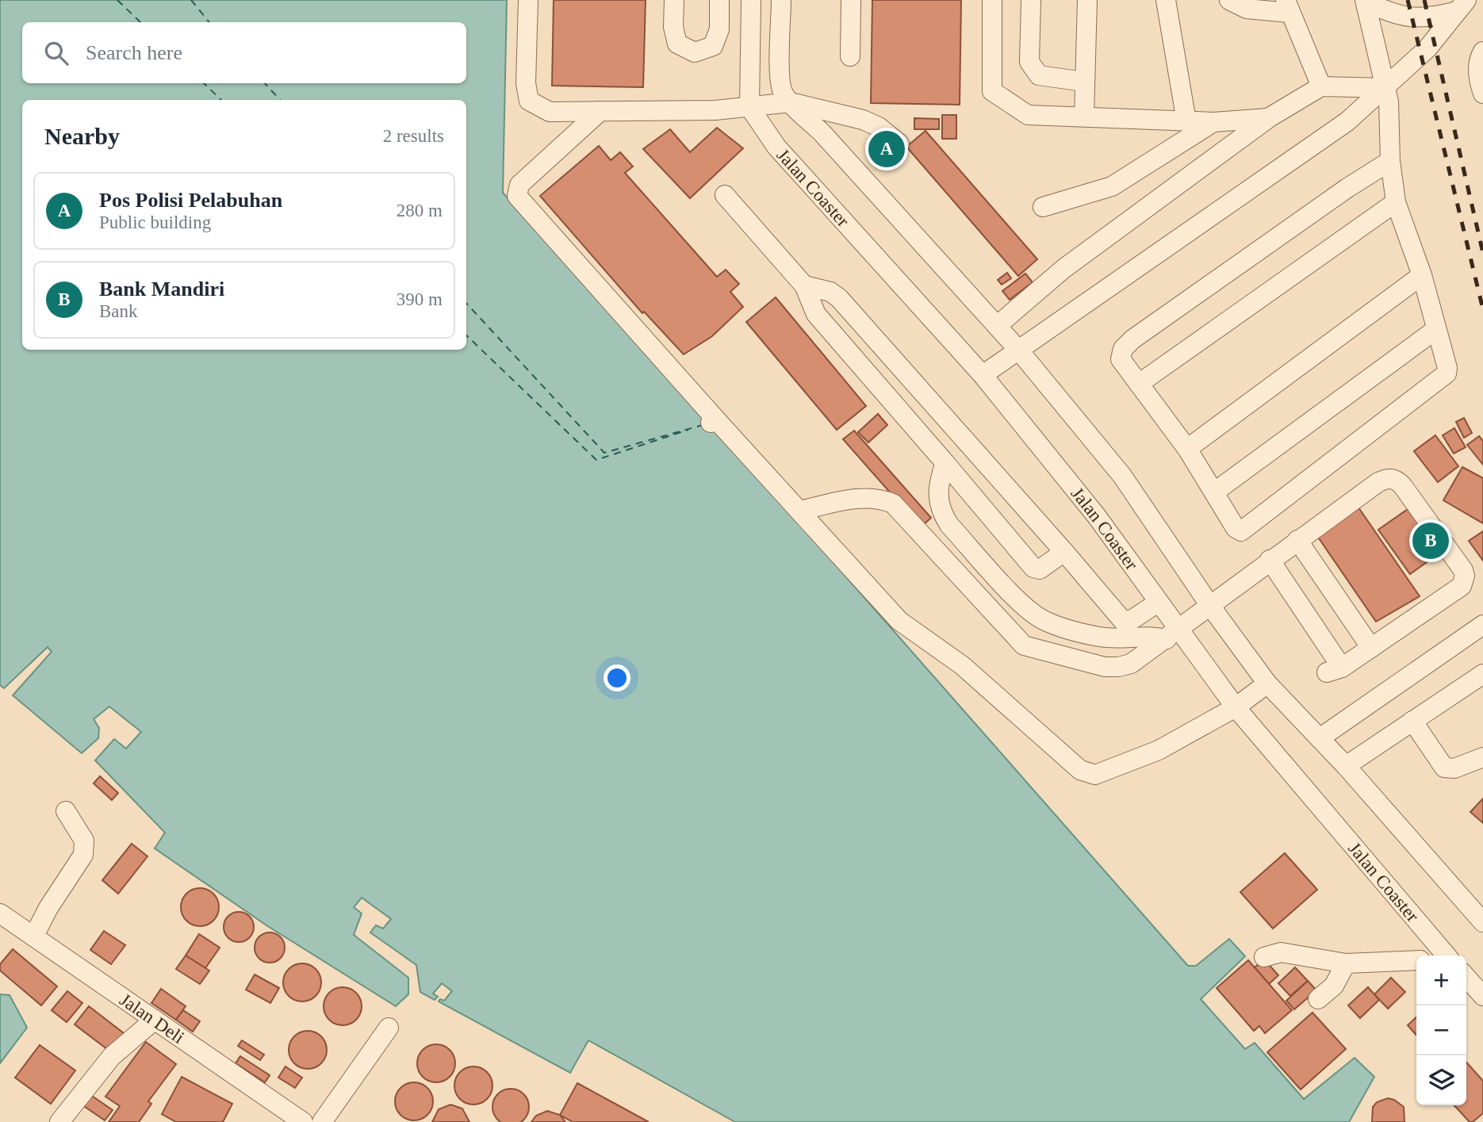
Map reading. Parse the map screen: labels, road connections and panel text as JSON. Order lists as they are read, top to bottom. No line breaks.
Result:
{"streets":{"lane":["Jalan Coaster","Jalan Deli"]},"page":{"search":"Search here","heading":["Nearby","2 results"],"pins":["A","B"],"list":[{"mark":"A","name":"Pos Polisi Pelabuhan","note":"Public building","value":"280 m"},{"mark":"B","name":"Bank Mandiri","note":"Bank","value":"390 m"}],"map_buttons":["+","−"]}}
